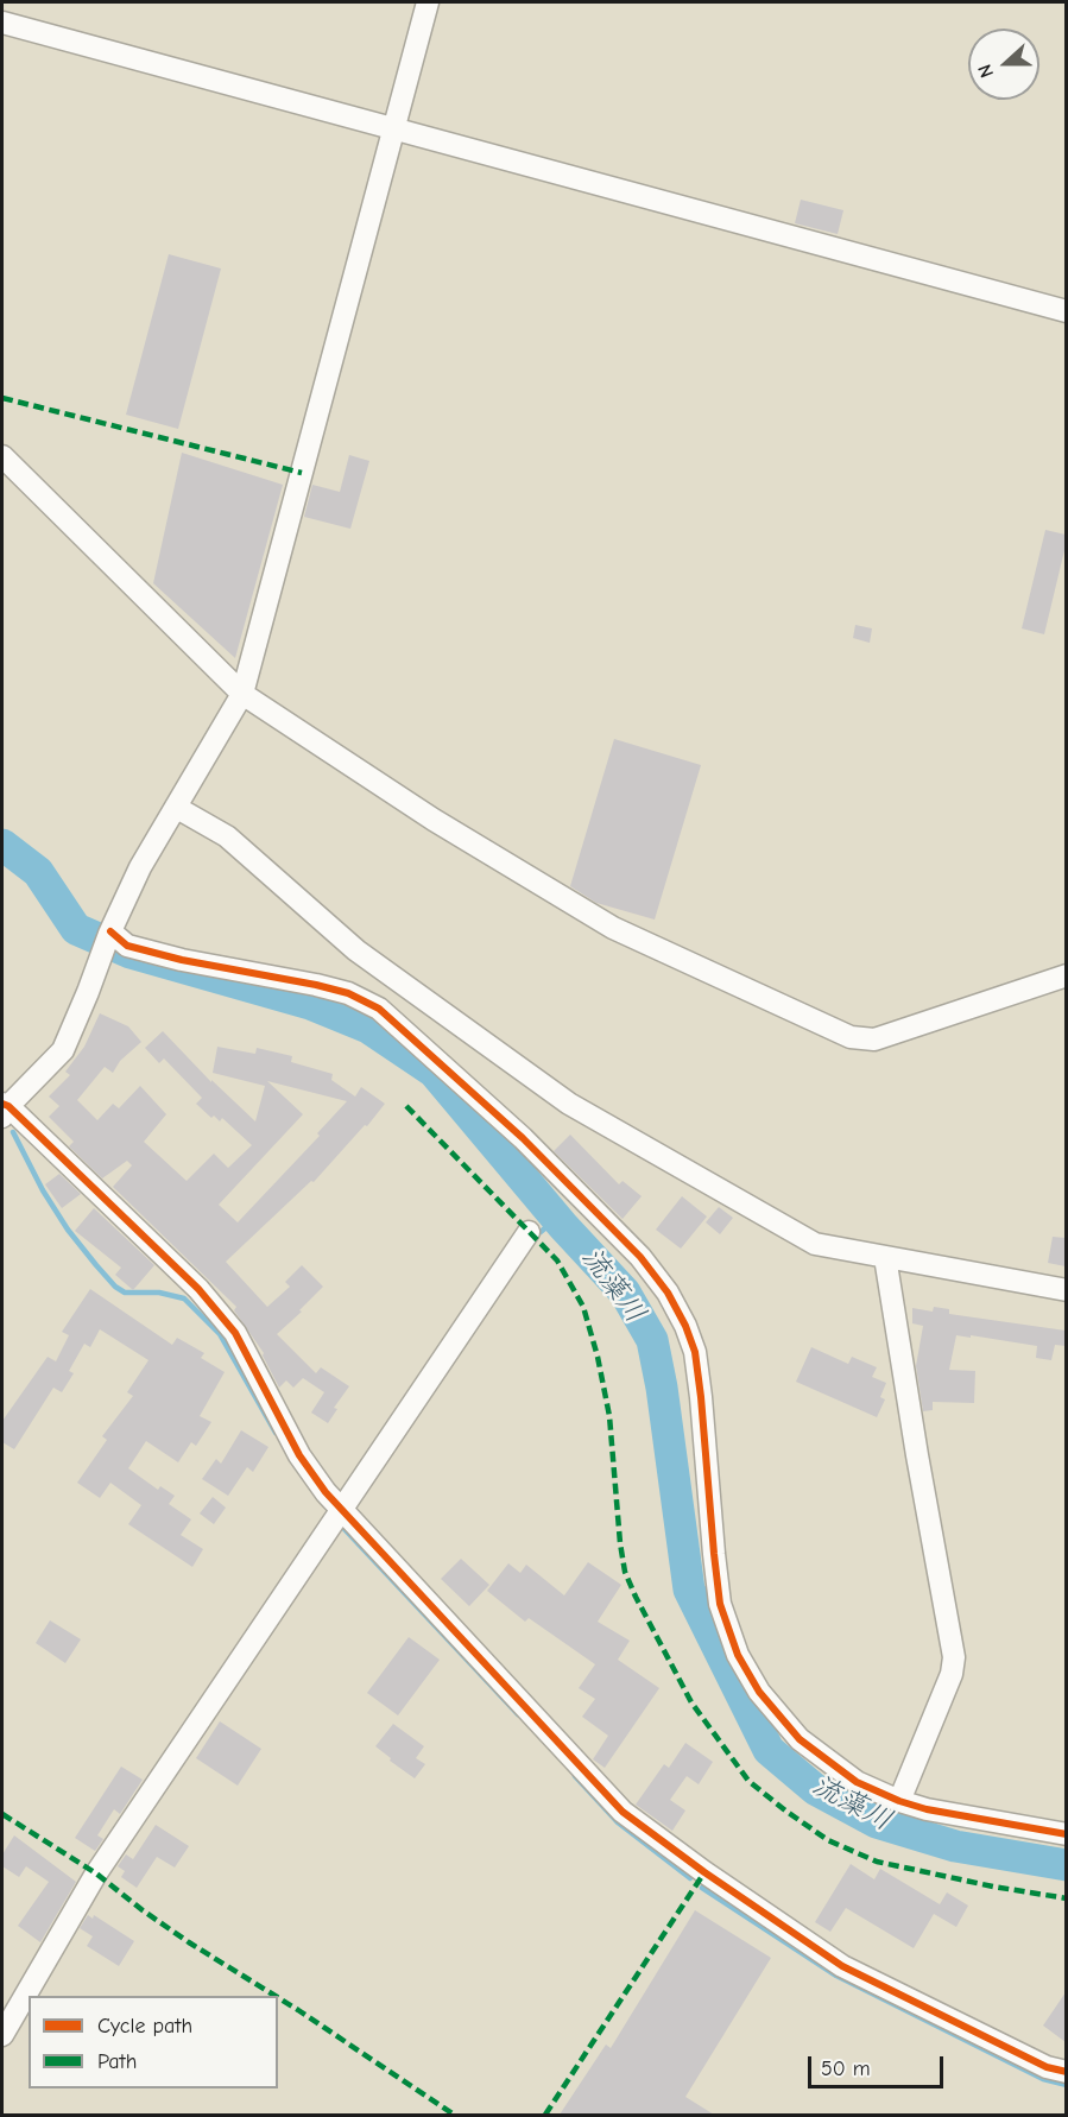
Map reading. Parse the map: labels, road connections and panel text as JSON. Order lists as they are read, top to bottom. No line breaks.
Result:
{"water":["流藻川"],"legend":["Cycle path","Path"],"scale_bar":"50 m","north":"left"}
